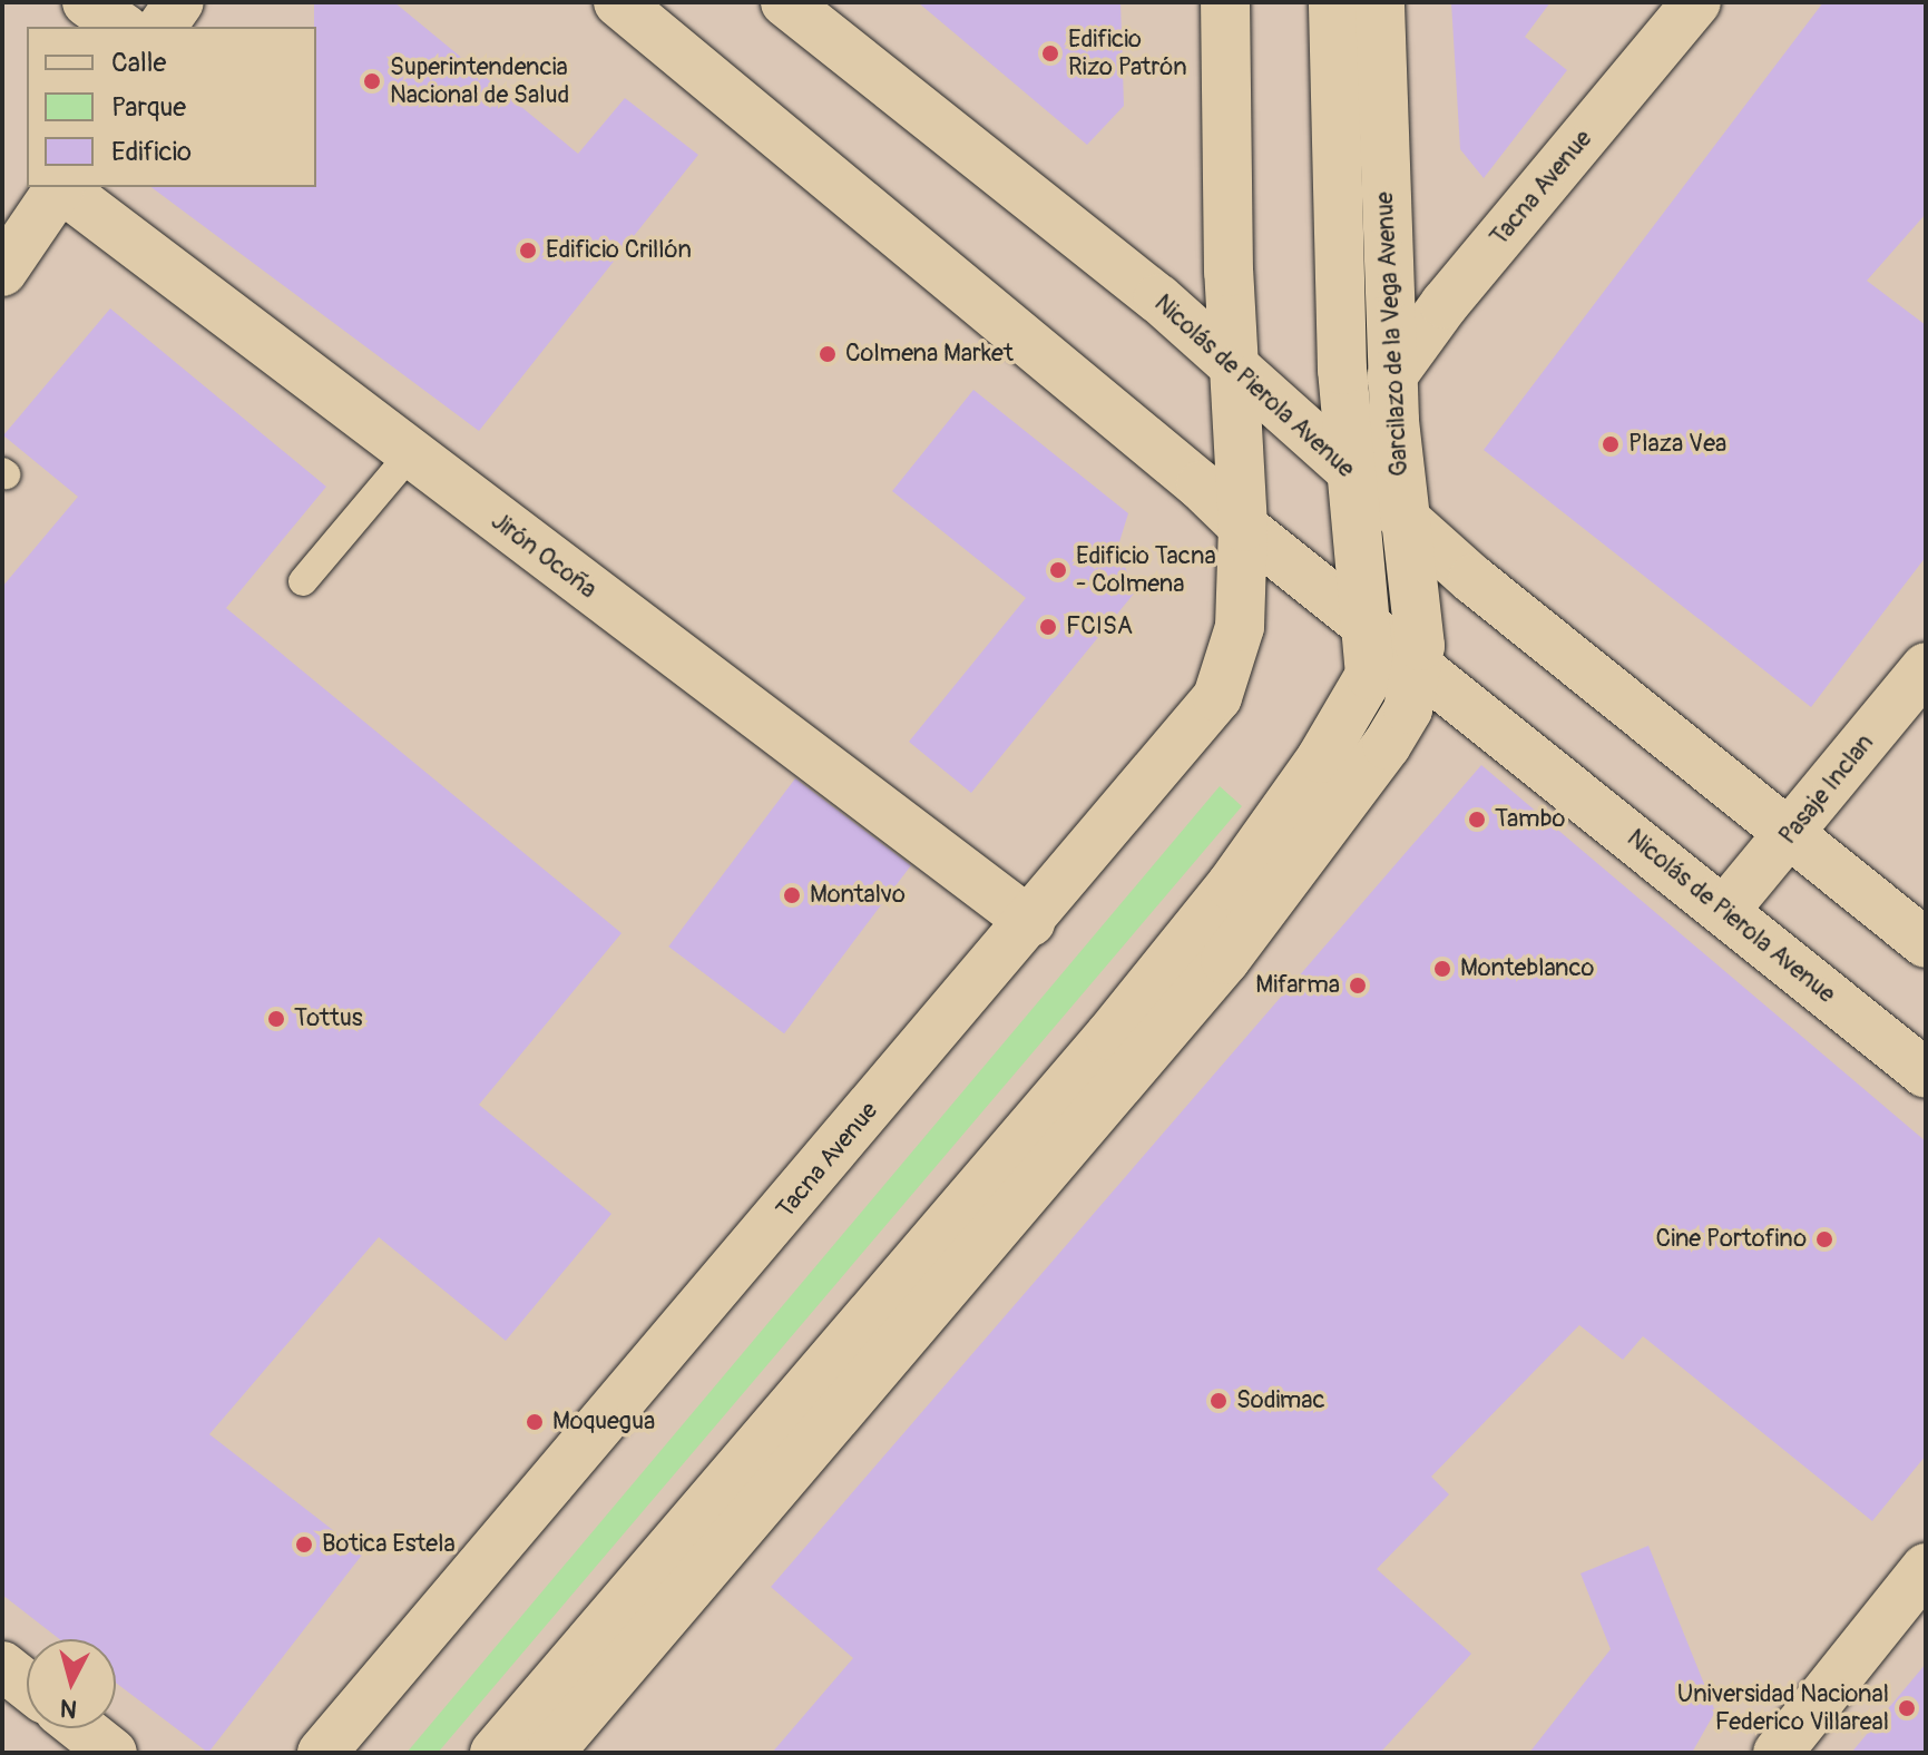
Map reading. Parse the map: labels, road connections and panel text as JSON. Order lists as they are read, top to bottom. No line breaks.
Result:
{"streets":{"main road":["Tacna Avenue","Garcilazo de la Vega Avenue","Nicolás de Pierola Avenue","Jirón Ocoña","Pasaje Inclan"]},"crossings":[["Tacna Avenue","Garcilazo de la Vega Avenue"],["Tacna Avenue","Nicolás de Pierola Avenue"],["Tacna Avenue","Jirón Ocoña"],["Garcilazo de la Vega Avenue","Nicolás de Pierola Avenue"],["Nicolás de Pierola Avenue","Pasaje Inclan"]],"places":["Edificio Rizo Patrón","Superintendencia Nacional de Salud","Edificio Crillón","Colmena Market","Plaza Vea","Edificio Tacna - Colmena","FCISA","Tambo","Montalvo","Monteblanco","Mifarma","Tottus","Cine Portofino","Sodimac","Moquegua","Botica Estela","Universidad Nacional Federico Villareal"],"legend":["Calle","Parque","Edificio"],"north":"bottom"}
